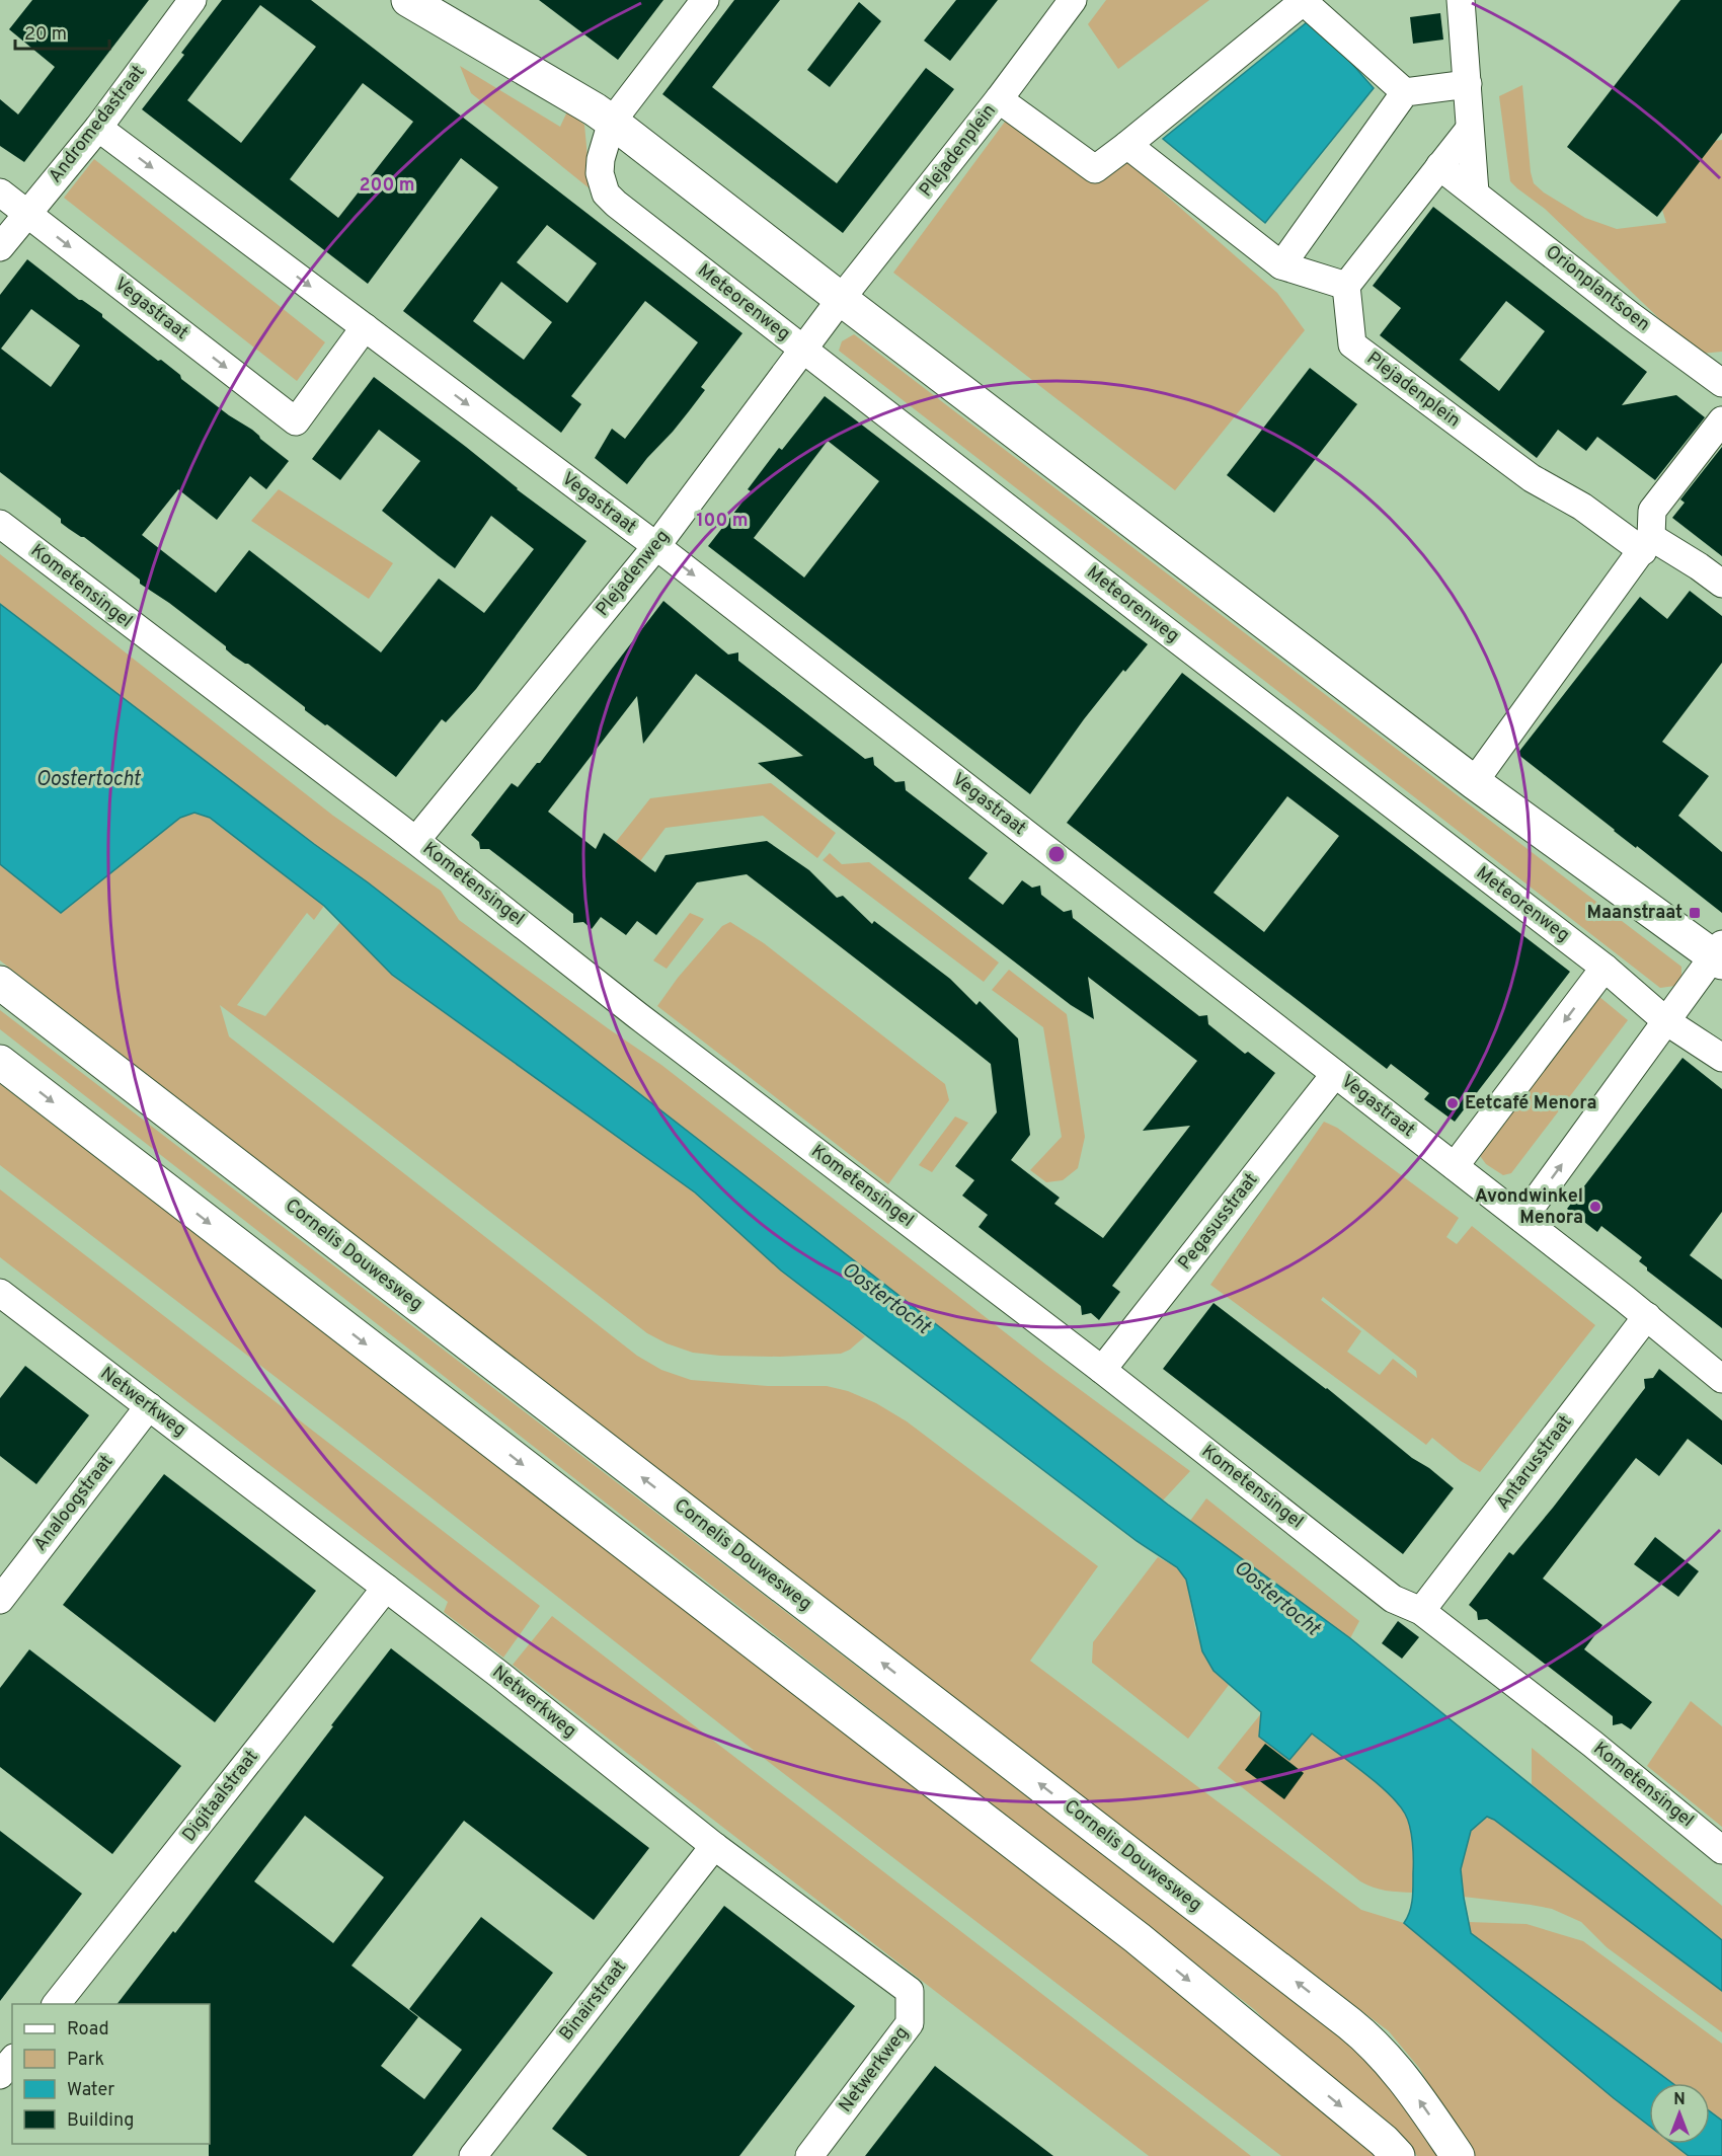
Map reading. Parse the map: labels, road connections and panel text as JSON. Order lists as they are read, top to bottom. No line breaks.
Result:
{"streets":{"main road":["Cornelis Douwesweg"],"street":["Andromedastraat","Plejadenplein","Orionplantsoen","Meteorenweg","Vegastraat","Plejadenweg","Kometensingel","Pegasusstraat","Netwerkweg","Antarusstraat","Analoogstraat","Digitaalstraat","Binairstraat"]},"crossings":[["Andromedastraat","Vegastraat"],["Plejadenplein","Plejadenweg"],["Meteorenweg","Plejadenweg"],["Vegastraat","Plejadenweg"],["Vegastraat","Pegasusstraat"],["Vegastraat","Antarusstraat"],["Plejadenweg","Kometensingel"],["Kometensingel","Pegasusstraat"],["Kometensingel","Antarusstraat"],["Netwerkweg","Analoogstraat"],["Netwerkweg","Digitaalstraat"],["Netwerkweg","Binairstraat"]],"one_way":["Vegastraat"],"water":["Oostertocht"],"places":{"transit":["Maanstraat"],"other":["Eetcafé Menora","Avondwinkel Menora"]},"legend":["Road","Park","Water","Building"],"scale_bar":"20 m","north":"top","rings":["200 m","100 m"]}
